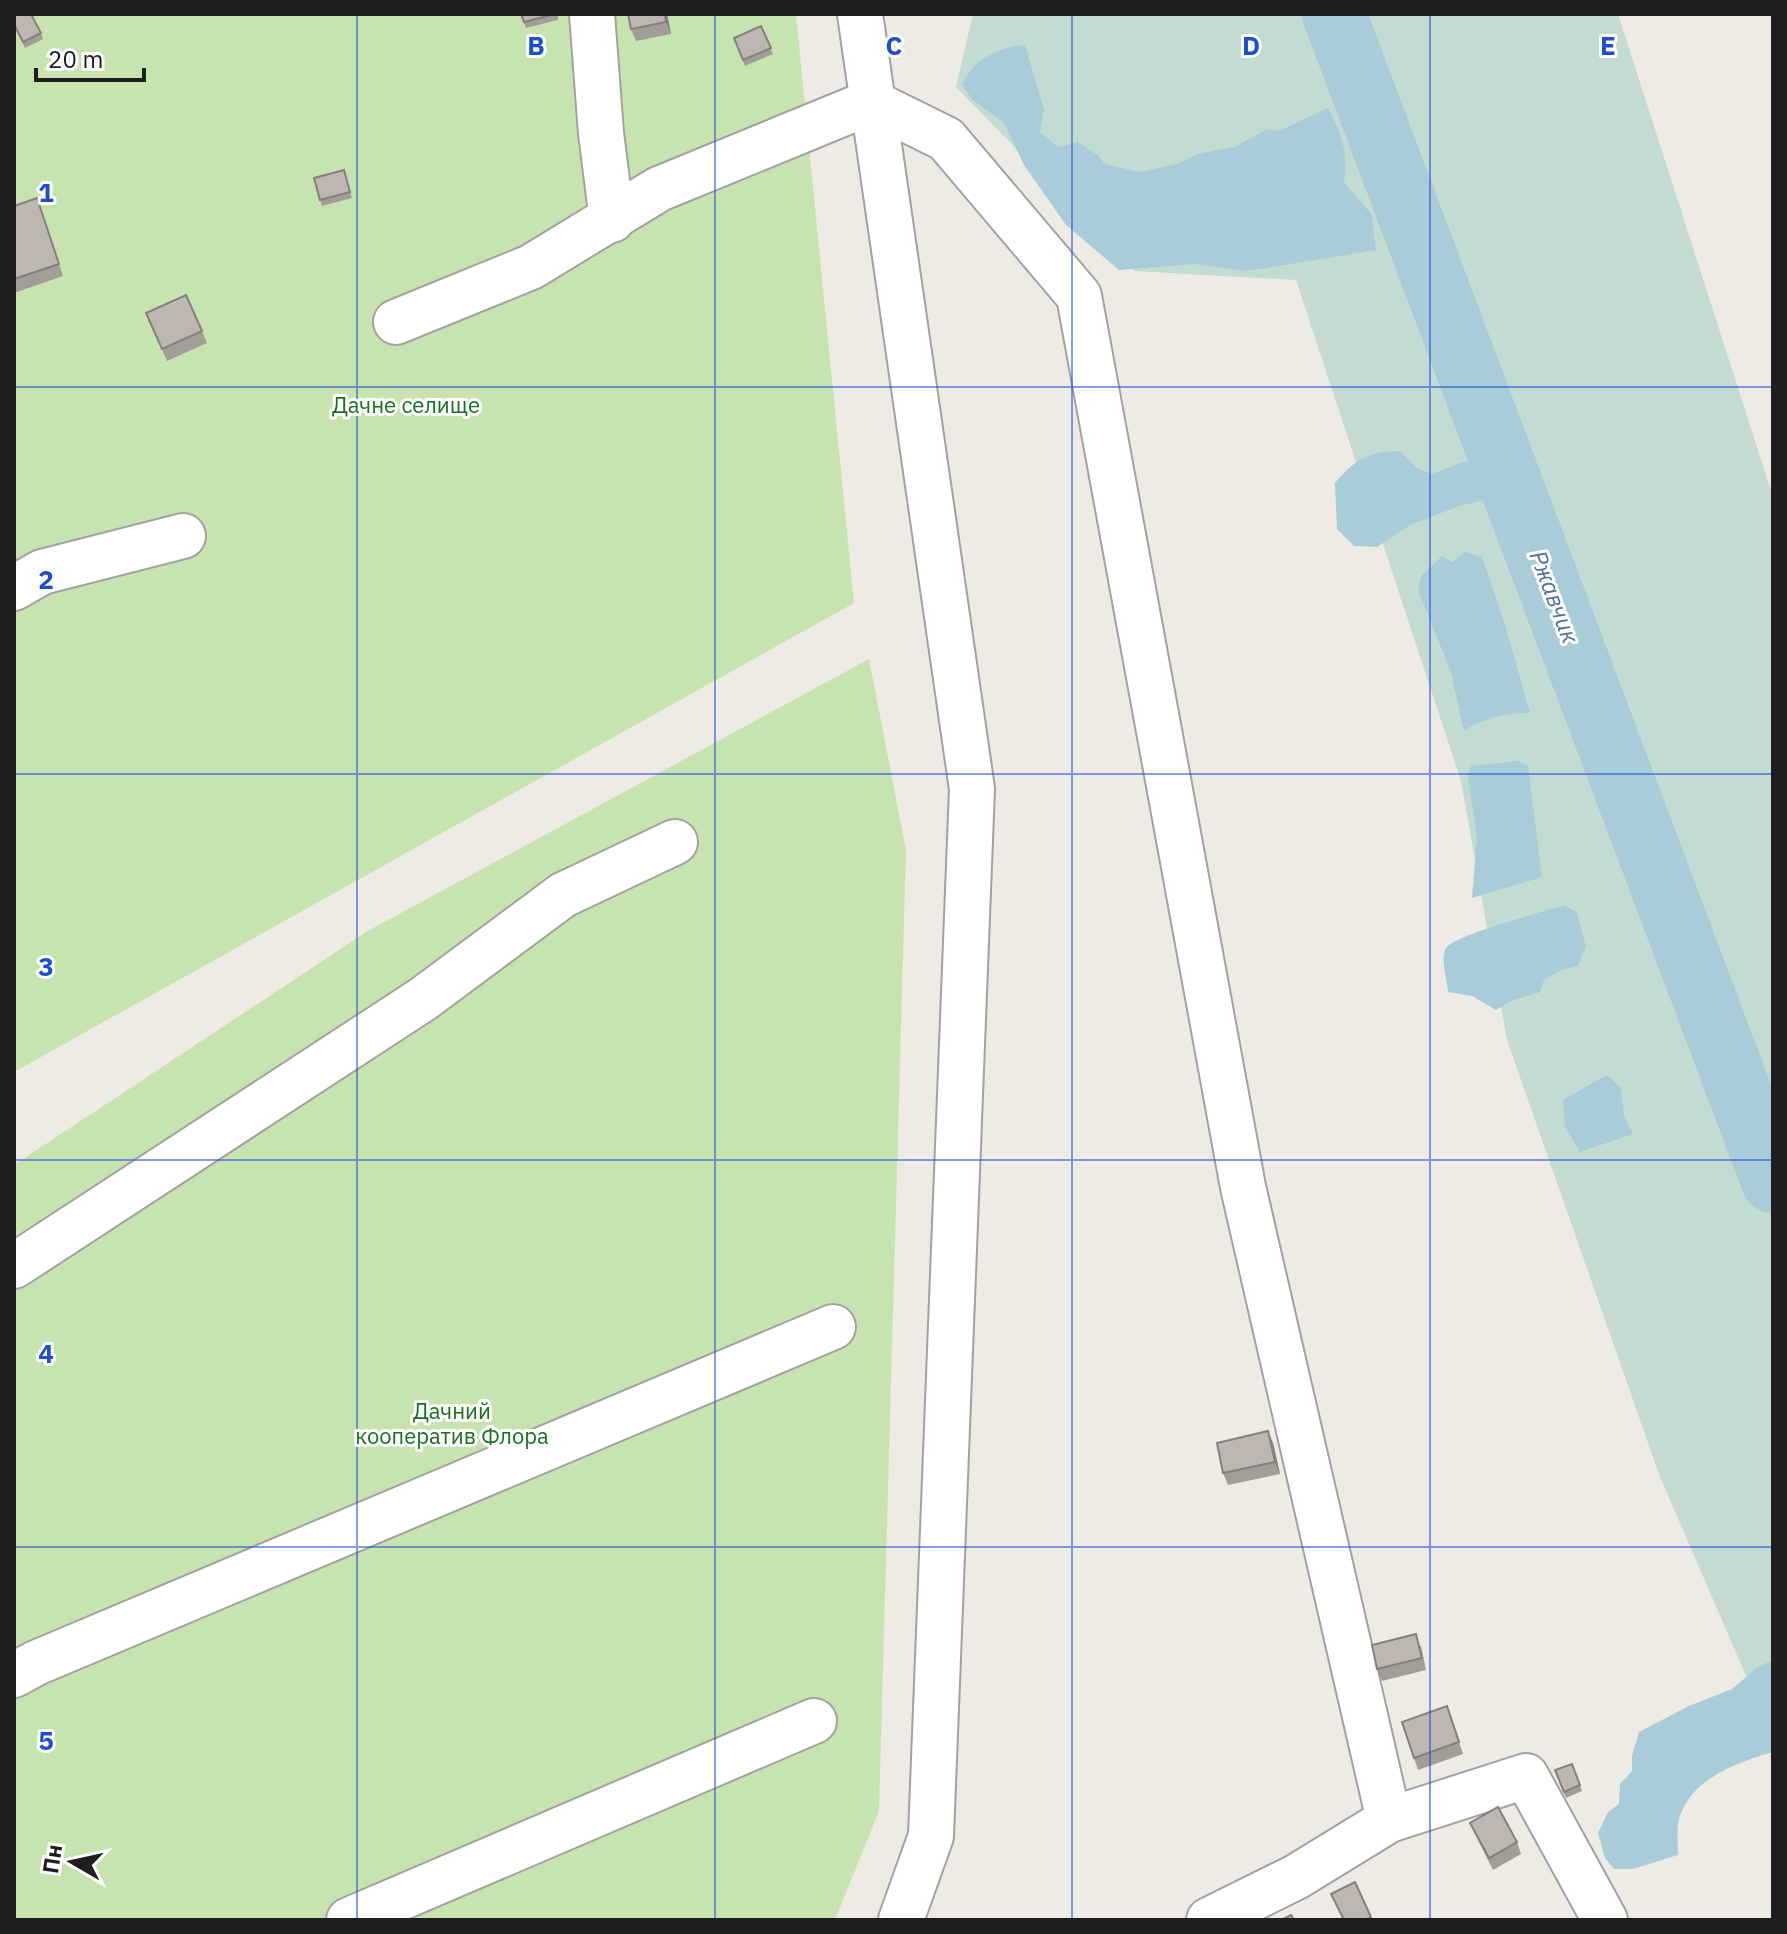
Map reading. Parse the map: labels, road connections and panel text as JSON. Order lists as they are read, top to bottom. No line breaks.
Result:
{"water":["Ржавчик"],"parks":["Дачне селище","Дачний кооператив Флора"],"scale_bar":"20 m","north":"left","grid":{"columns":["B","C","D","E"],"rows":["1","2","3","4","5"]}}
